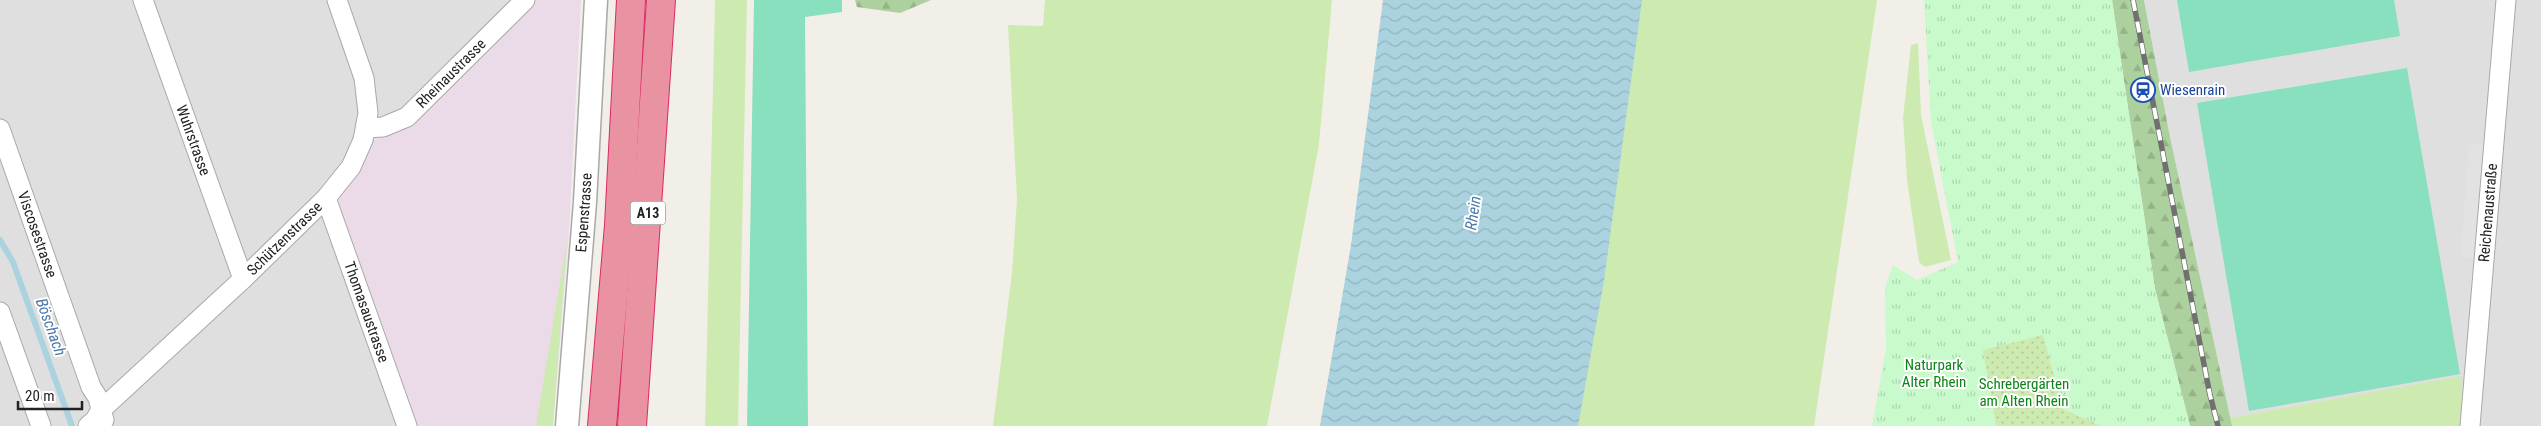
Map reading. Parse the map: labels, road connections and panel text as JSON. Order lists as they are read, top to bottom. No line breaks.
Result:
{"streets":{"highway":["A13"],"street":["Rheinaustrasse","Wuhrstrasse","Espenstrasse","Reichenaustraße","Viscosestrasse","Schützenstrasse","Thomasaustrasse"]},"crossings":[["Rheinaustrasse","Schützenstrasse"],["Wuhrstrasse","Schützenstrasse"],["Viscosestrasse","Schützenstrasse"],["Schützenstrasse","Thomasaustrasse"]],"water":["Rhein","Böschach"],"parks":["Naturpark Alter Rhein","Schrebergärten am Alten Rhein"],"places":{"station":["Wiesenrain"]},"scale_bar":"20 m"}
